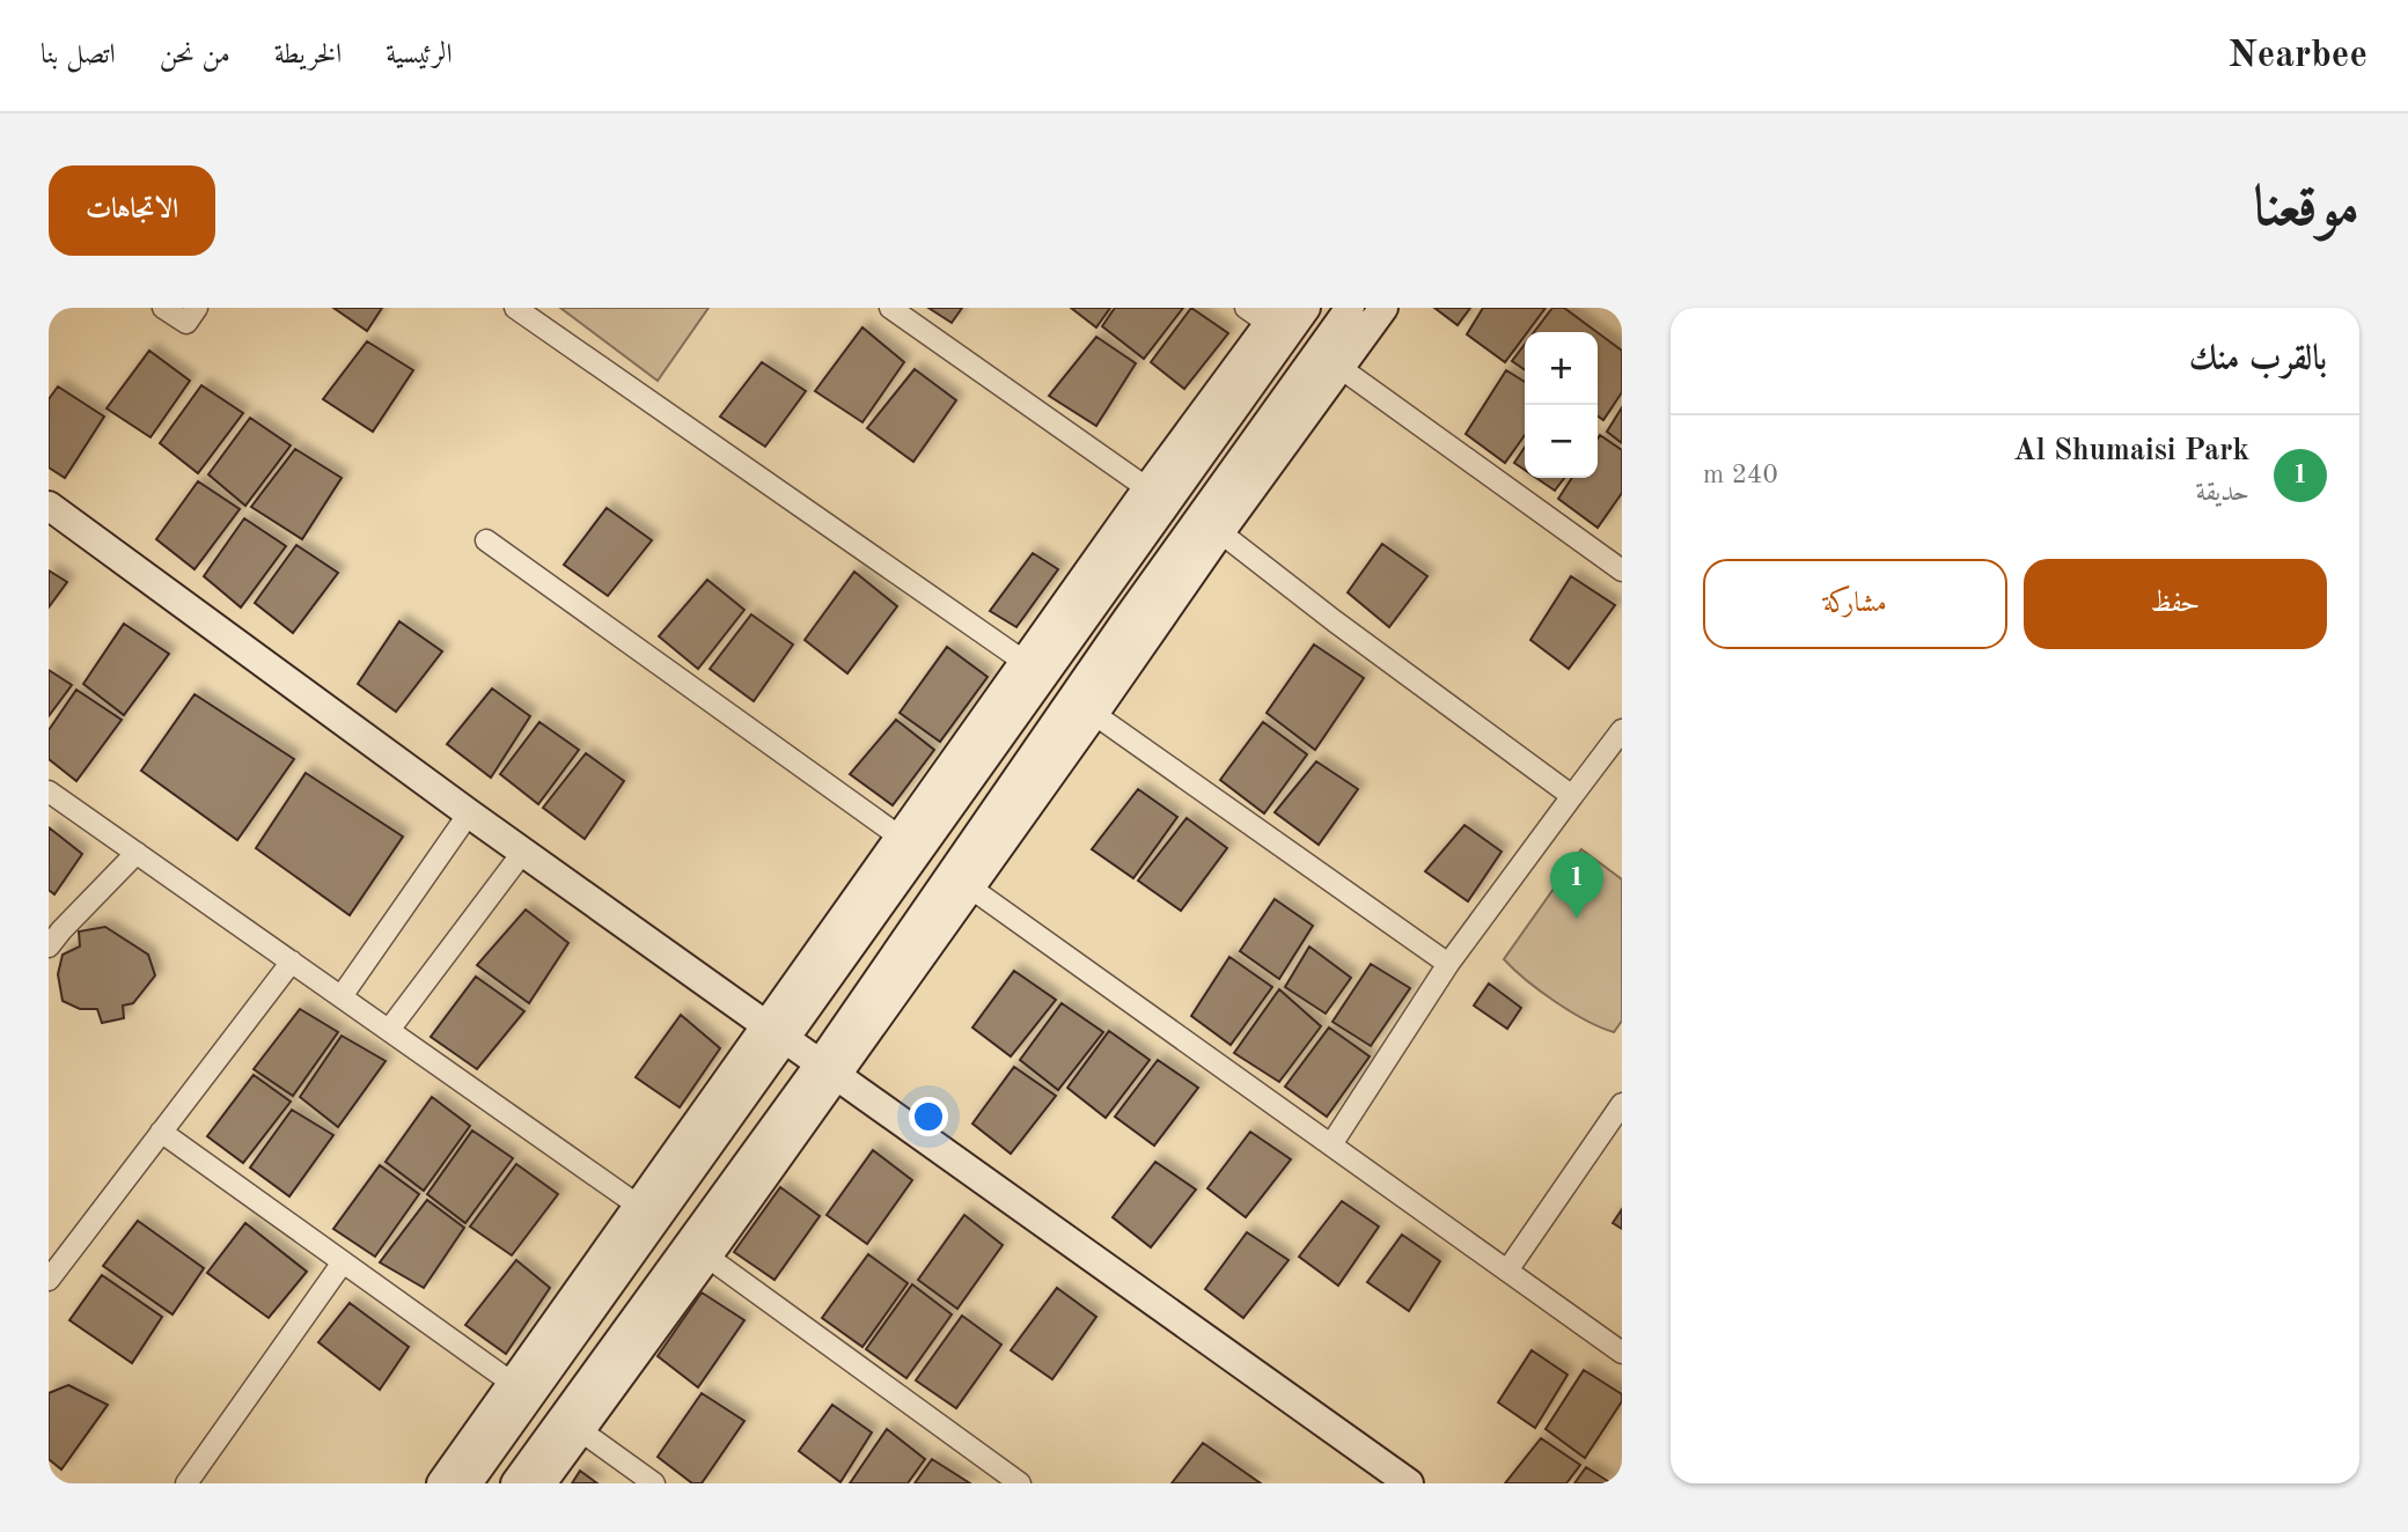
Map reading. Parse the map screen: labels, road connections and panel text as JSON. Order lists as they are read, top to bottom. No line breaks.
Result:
{"page":{"header":"Nearbee","nav":["الرئيسية","الخريطة","من نحن","اتصل بنا"],"title":"موقعنا","buttons":["الاتجاهات",["حفظ","مشاركة"]],"heading":"بالقرب منك","map_buttons":["+","−"],"list":[{"mark":"1","name":"Al Shumaisi Park","note":"حديقة","value":"240 m"}],"pins":"1"}}
